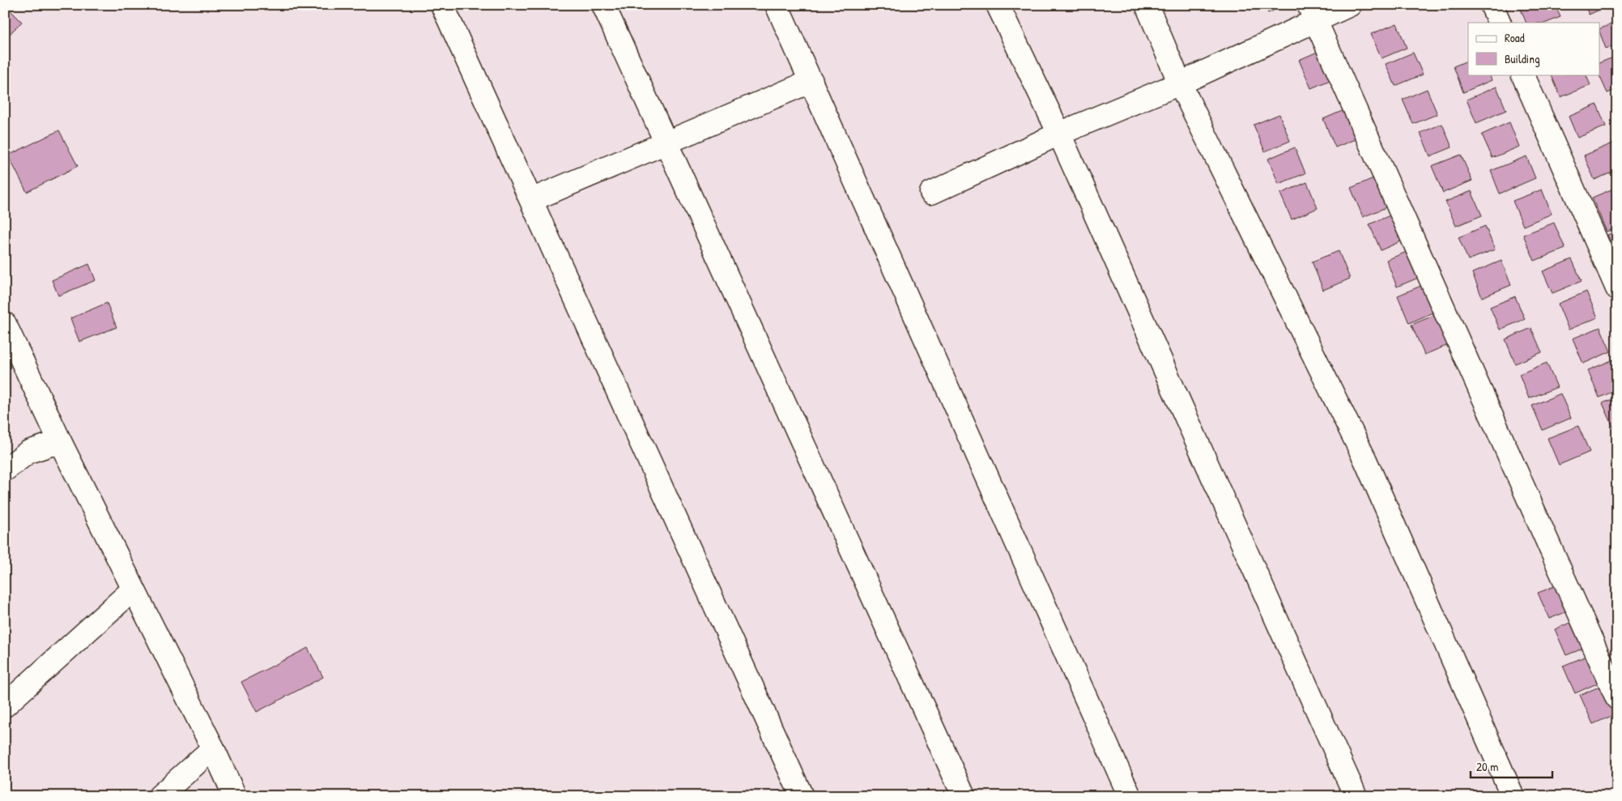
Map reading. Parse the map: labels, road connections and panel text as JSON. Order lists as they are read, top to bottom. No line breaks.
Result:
{"legend":["Road","Building"],"scale_bar":"20 m"}
